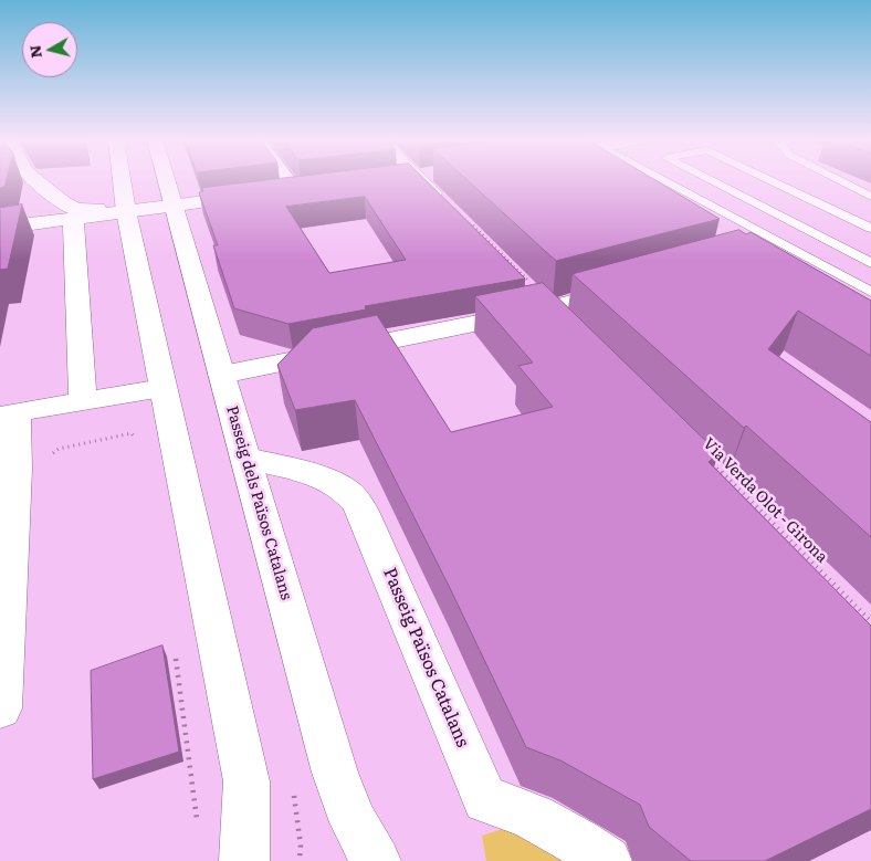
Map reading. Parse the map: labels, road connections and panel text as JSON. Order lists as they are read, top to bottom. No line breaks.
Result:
{"streets":{"street":["Passeig dels Països Catalans","Passeig Països Catalans"],"path":["Via Verda Olot - Girona"]},"crossings":[["Passeig dels Països Catalans","Passeig Països Catalans"]],"north":"left"}
